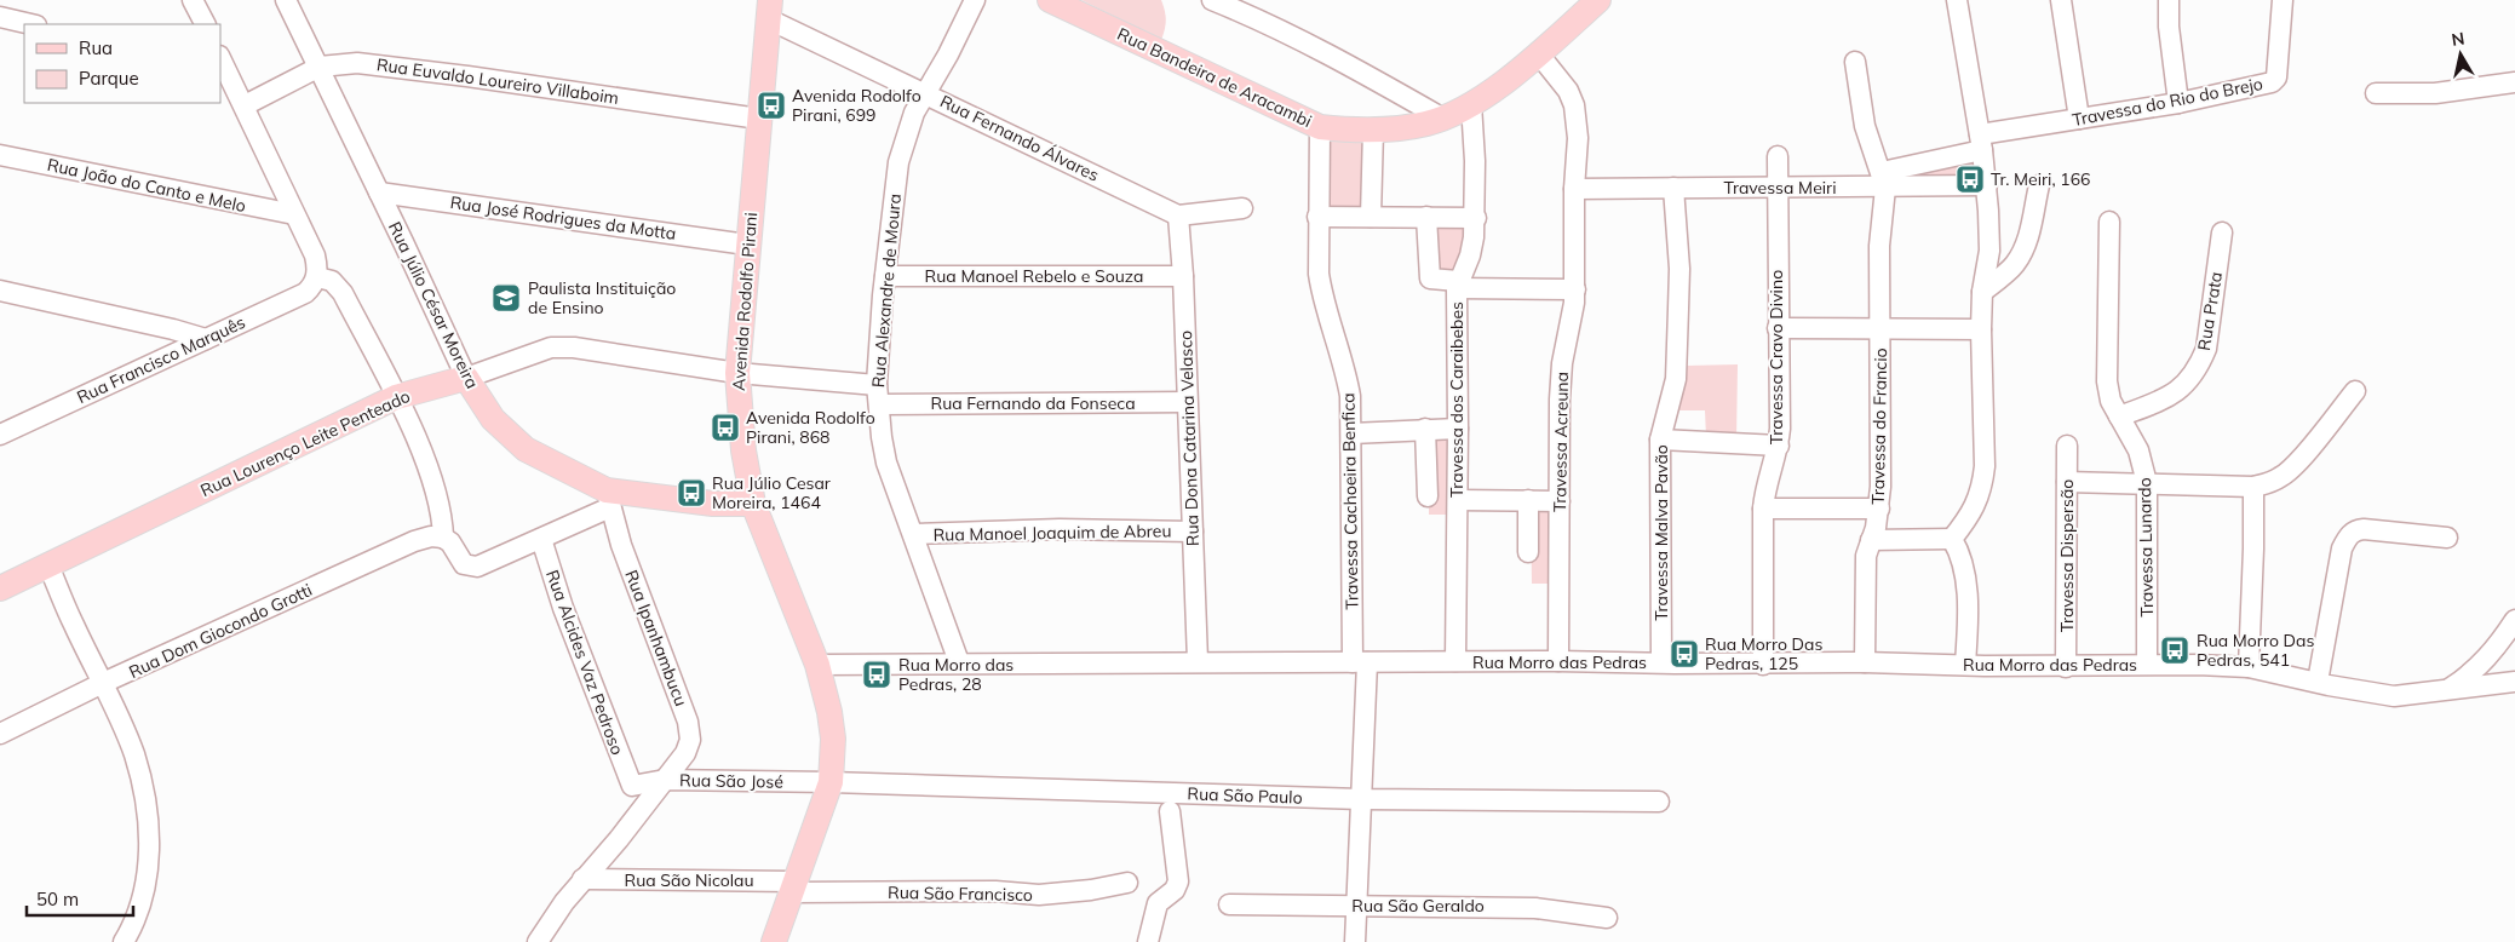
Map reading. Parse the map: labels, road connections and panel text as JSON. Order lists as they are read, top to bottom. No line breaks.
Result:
{"streets":{"main road":["Rua Bandeira de Aracambi","Avenida Rodolfo Pirani","Rua Júlio César Moreira","Rua Lourenço Leite Penteado"],"street":["Rua Euvaldo Loureiro Villaboim","Travessa do Rio do Brejo","Rua Fernando Álvares","Rua João do Canto e Melo","Travessa Meiri","Rua José Rodrigues da Motta","Rua Manoel Rebelo e Souza","Rua Alexandre de Moura","Rua Prata","Travessa Cravo Divino","Rua Francisco Marquês","Travessa dos Caraibebes","Rua Fernando da Fonseca","Travessa do Francio","Rua Dona Catarina Velasco","Travessa Acreuna","Travessa Cachoeira Benfica","Rua Manoel Joaquim de Abreu","Travessa Malva Pavão","Travessa Lunardo","Travessa Dispersão","Rua Dom Giocondo Grotti","Rua Ipanhambucu","Rua Alcides Vaz Pedroso","Rua Morro das Pedras","Rua São José","Rua São Paulo","Rua São Nicolau","Rua São Francisco","Rua São Geraldo"]},"crossings":[["Rua Bandeira de Aracambi","Travessa dos Caraibebes"],["Rua Bandeira de Aracambi","Travessa Acreuna"],["Rua Bandeira de Aracambi","Travessa Cachoeira Benfica"],["Rua Euvaldo Loureiro Villaboim","Avenida Rodolfo Pirani"],["Rua Euvaldo Loureiro Villaboim","Rua Júlio César Moreira"],["Travessa do Rio do Brejo","Travessa Meiri"],["Travessa do Rio do Brejo","Travessa do Francio"],["Rua Fernando Álvares","Rua Alexandre de Moura"],["Rua Fernando Álvares","Avenida Rodolfo Pirani"],["Rua Fernando Álvares","Rua Dona Catarina Velasco"],["Travessa Meiri","Travessa Cravo Divino"],["Travessa Meiri","Travessa do Francio"],["Travessa Meiri","Travessa Acreuna"],["Travessa Meiri","Travessa Malva Pavão"],["Rua José Rodrigues da Motta","Avenida Rodolfo Pirani"],["Rua José Rodrigues da Motta","Rua Júlio César Moreira"],["Rua Manoel Rebelo e Souza","Rua Alexandre de Moura"],["Rua Manoel Rebelo e Souza","Rua Dona Catarina Velasco"],["Rua Alexandre de Moura","Rua Fernando da Fonseca"],["Rua Alexandre de Moura","Rua Lourenço Leite Penteado"],["Rua Alexandre de Moura","Rua Manoel Joaquim de Abreu"],["Rua Alexandre de Moura","Rua Morro das Pedras"],["Avenida Rodolfo Pirani","Rua Júlio César Moreira"],["Avenida Rodolfo Pirani","Rua Lourenço Leite Penteado"],["Avenida Rodolfo Pirani","Rua Morro das Pedras"],["Avenida Rodolfo Pirani","Rua São José"],["Avenida Rodolfo Pirani","Rua São Paulo"],["Avenida Rodolfo Pirani","Rua São Nicolau"],["Avenida Rodolfo Pirani","Rua São Francisco"],["Rua Júlio César Moreira","Rua Lourenço Leite Penteado"],["Rua Júlio César Moreira","Rua Ipanhambucu"],["Rua Prata","Travessa Lunardo"],["Travessa Cravo Divino","Rua Morro das Pedras"],["Travessa dos Caraibebes","Rua Morro das Pedras"],["Rua Fernando da Fonseca","Rua Dona Catarina Velasco"],["Travessa do Francio","Rua Morro das Pedras"],["Rua Dona Catarina Velasco","Rua Manoel Joaquim de Abreu"],["Rua Dona Catarina Velasco","Rua Morro das Pedras"],["Travessa Acreuna","Rua Morro das Pedras"],["Travessa Cachoeira Benfica","Rua Morro das Pedras"],["Travessa Cachoeira Benfica","Rua São Paulo"],["Travessa Cachoeira Benfica","Rua São Geraldo"],["Travessa Malva Pavão","Rua Morro das Pedras"],["Travessa Lunardo","Rua Morro das Pedras"],["Travessa Dispersão","Rua Morro das Pedras"],["Rua Ipanhambucu","Rua São José"],["Rua Ipanhambucu","Rua São Nicolau"],["Rua Alcides Vaz Pedroso","Rua São José"],["Rua São José","Rua São Paulo"],["Rua São Nicolau","Rua São Francisco"]],"places":{"bus stop":["Avenida Rodolfo Pirani, 699","Tr. Meiri, 166","Avenida Rodolfo Pirani, 868","Rua Júlio Cesar Moreira, 1464","Rua Morro Das Pedras, 541","Rua Morro Das Pedras, 125","Rua Morro das Pedras, 28"],"school or university":["Paulista Instituição de Ensino"]},"legend":["Rua","Parque"],"scale_bar":"50 m","north":"top"}
